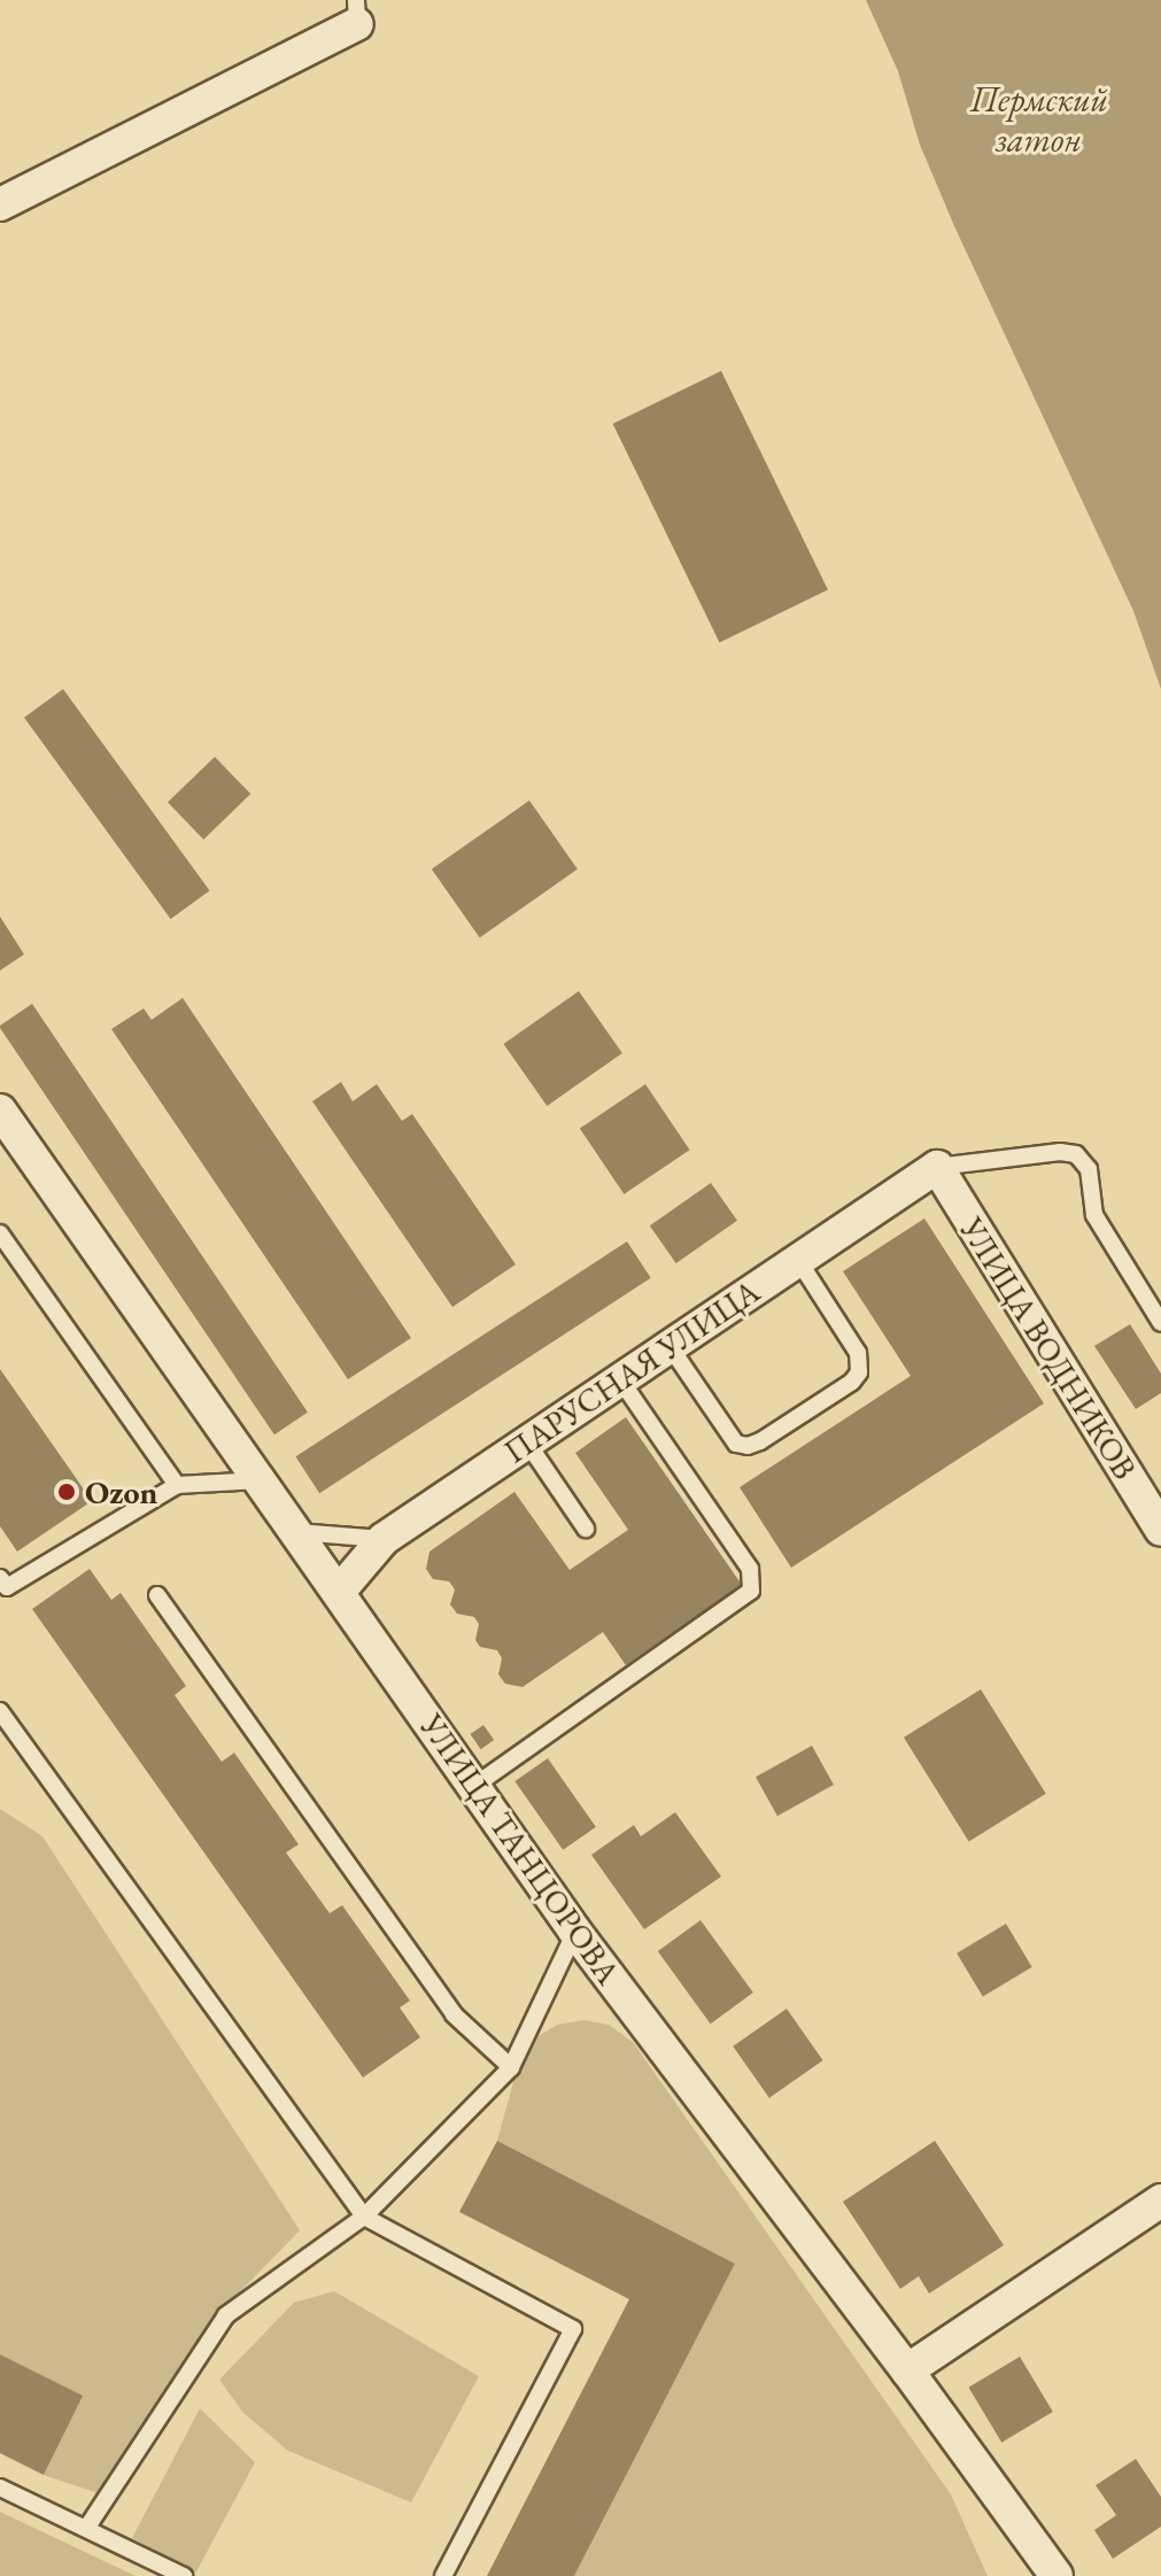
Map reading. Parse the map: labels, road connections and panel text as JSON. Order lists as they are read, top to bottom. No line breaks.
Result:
{"streets":{"street":["УЛИЦА ВОДНИКОВ","ПАРУСНАЯ УЛИЦА","УЛИЦА ТАНЦОРОВА"]},"crossings":[["УЛИЦА ВОДНИКОВ","ПАРУСНАЯ УЛИЦА"],["ПАРУСНАЯ УЛИЦА","УЛИЦА ТАНЦОРОВА"]],"water":["Пермский затон"],"places":["Ozon"]}
